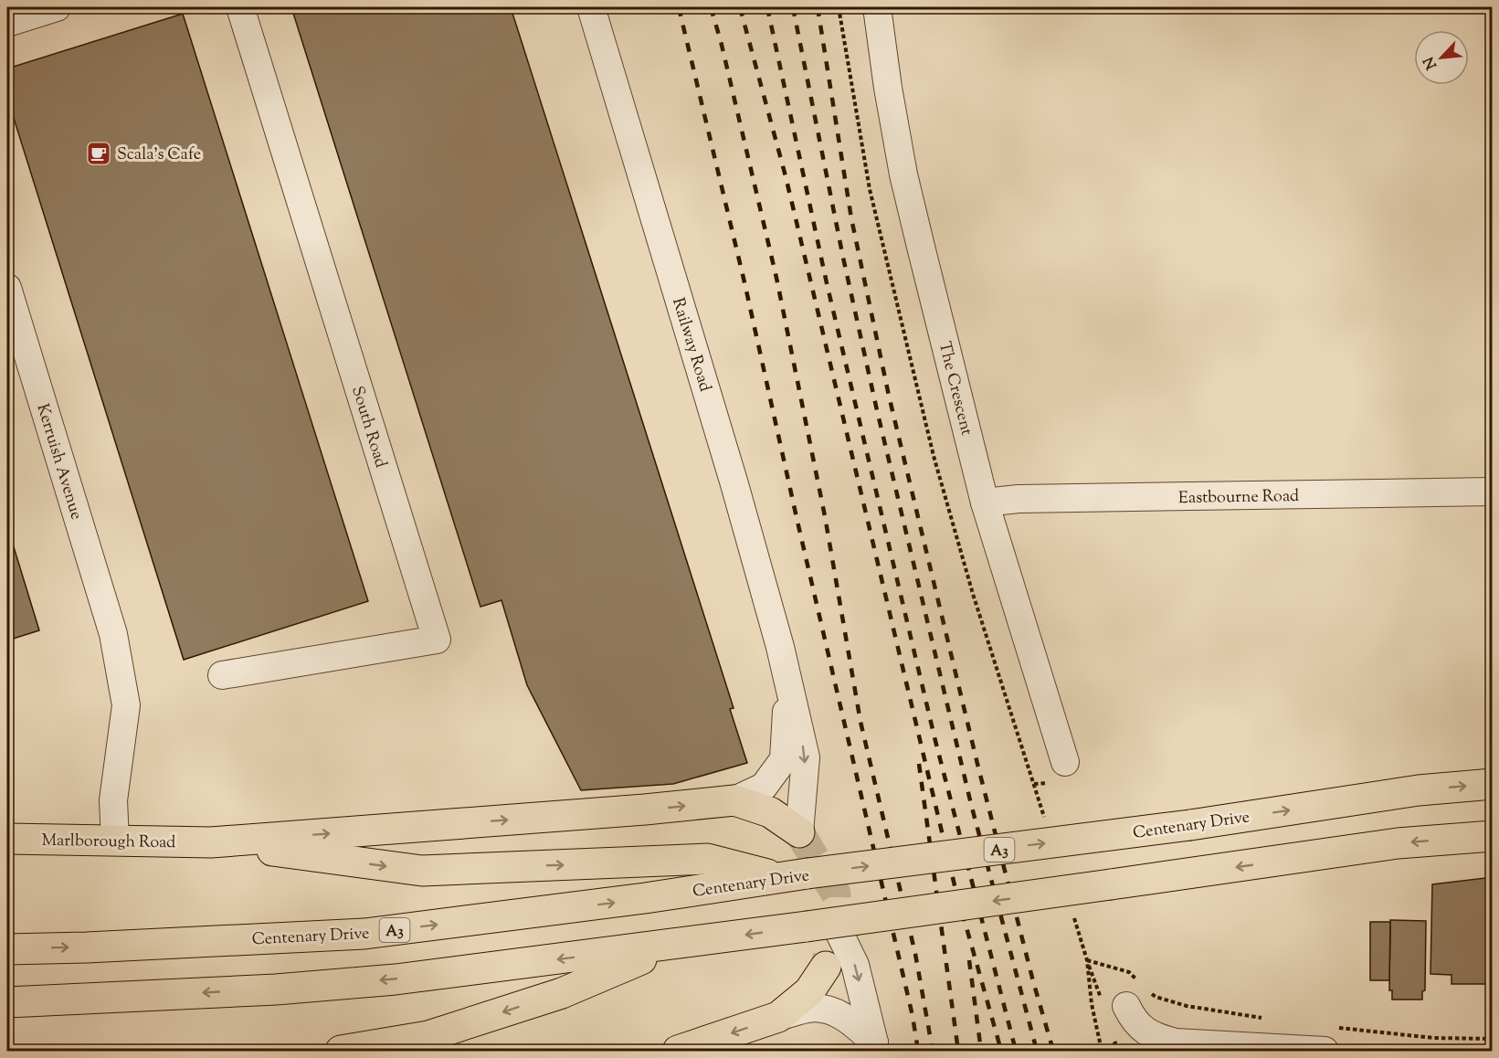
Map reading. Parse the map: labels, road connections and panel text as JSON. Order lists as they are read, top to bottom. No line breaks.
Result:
{"streets":{"highway":["Centenary Drive","Marlborough Road","A3"],"street":["Railway Road","The Crescent","South Road","Kerruish Avenue","Eastbourne Road"]},"crossings":[["The Crescent","Eastbourne Road"],["Kerruish Avenue","Marlborough Road"]],"places":{"cafe":["Scala’s Cafe"]},"north":"bottom left"}
